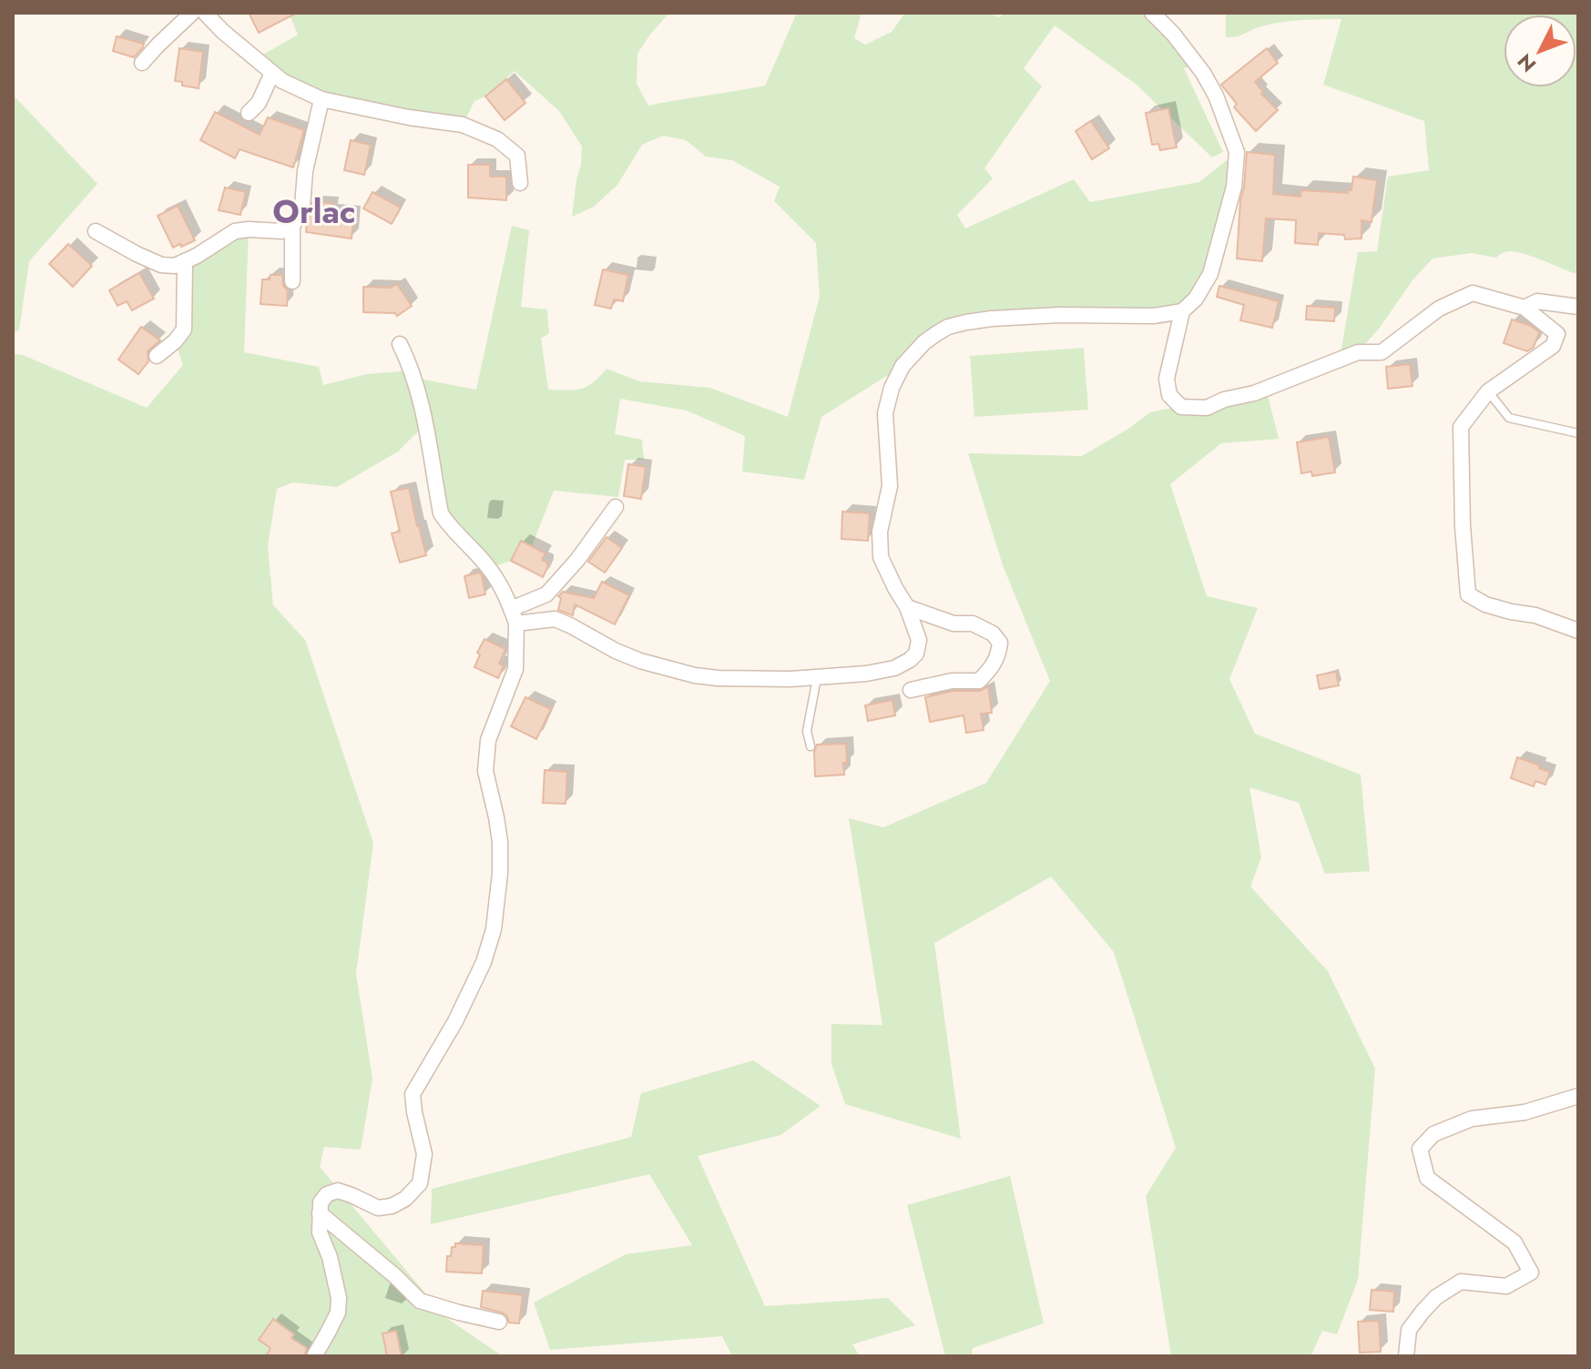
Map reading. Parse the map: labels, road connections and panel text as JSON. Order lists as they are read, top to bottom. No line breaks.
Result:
{"districts":["Orlac"],"north":"bottom left"}
